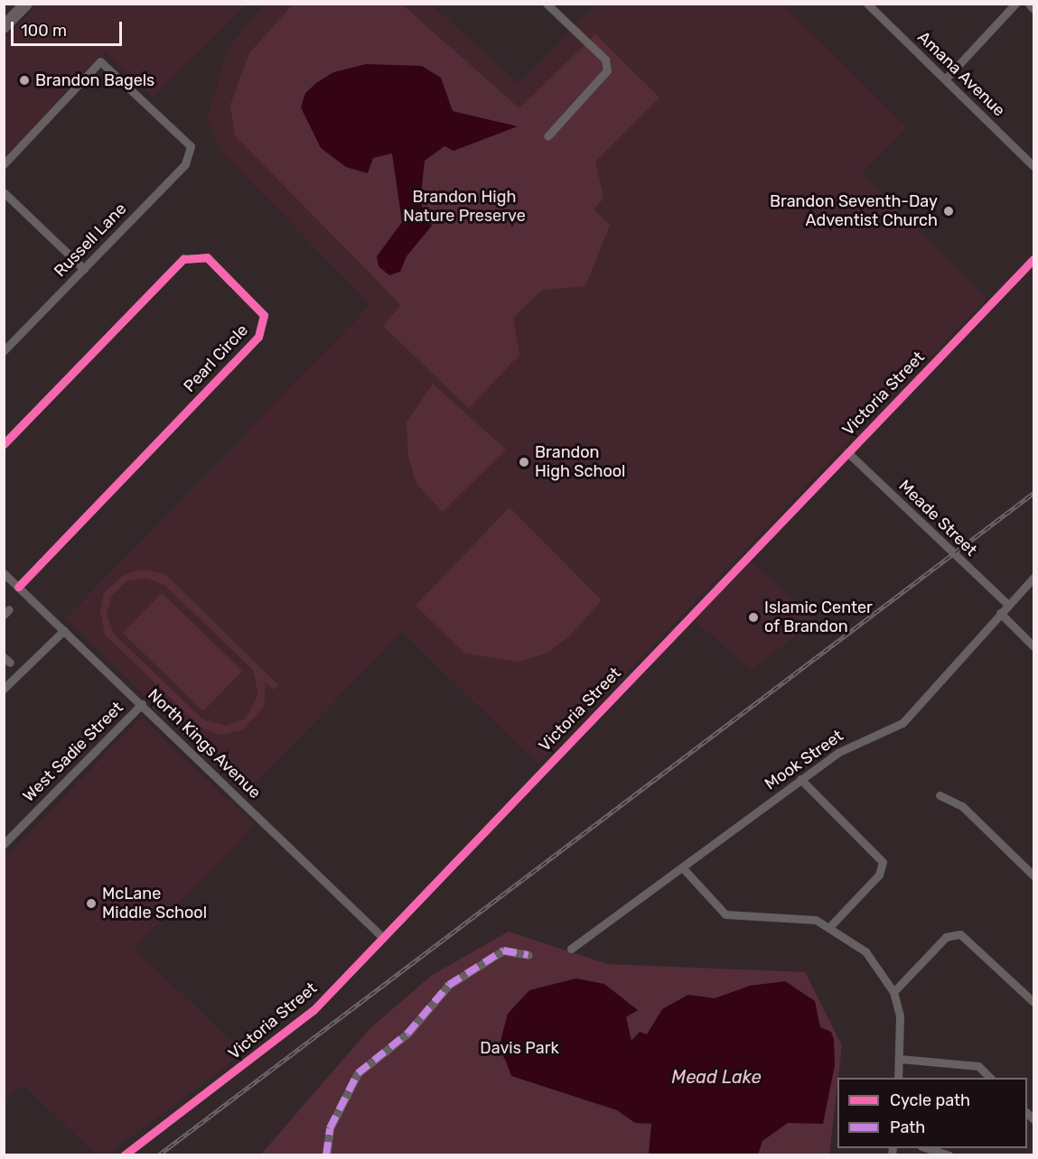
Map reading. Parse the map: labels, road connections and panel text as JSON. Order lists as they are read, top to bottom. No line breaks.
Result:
{"streets":{"street":["Amana Avenue","Russell Lane","Pearl Circle","Victoria Street","Meade Street","North Kings Avenue","West Sadie Street","Mook Street"]},"crossings":[["Pearl Circle","North Kings Avenue"],["Victoria Street","Meade Street"],["Victoria Street","North Kings Avenue"],["Meade Street","Mook Street"],["North Kings Avenue","West Sadie Street"]],"water":["Mead Lake"],"parks":["Brandon High Nature Preserve","Davis Park"],"places":["Brandon Bagels","Brandon Seventh-Day Adventist Church","Brandon High School","Islamic Center of Brandon","McLane Middle School"],"legend":["Cycle path","Path"],"scale_bar":"100 m"}
